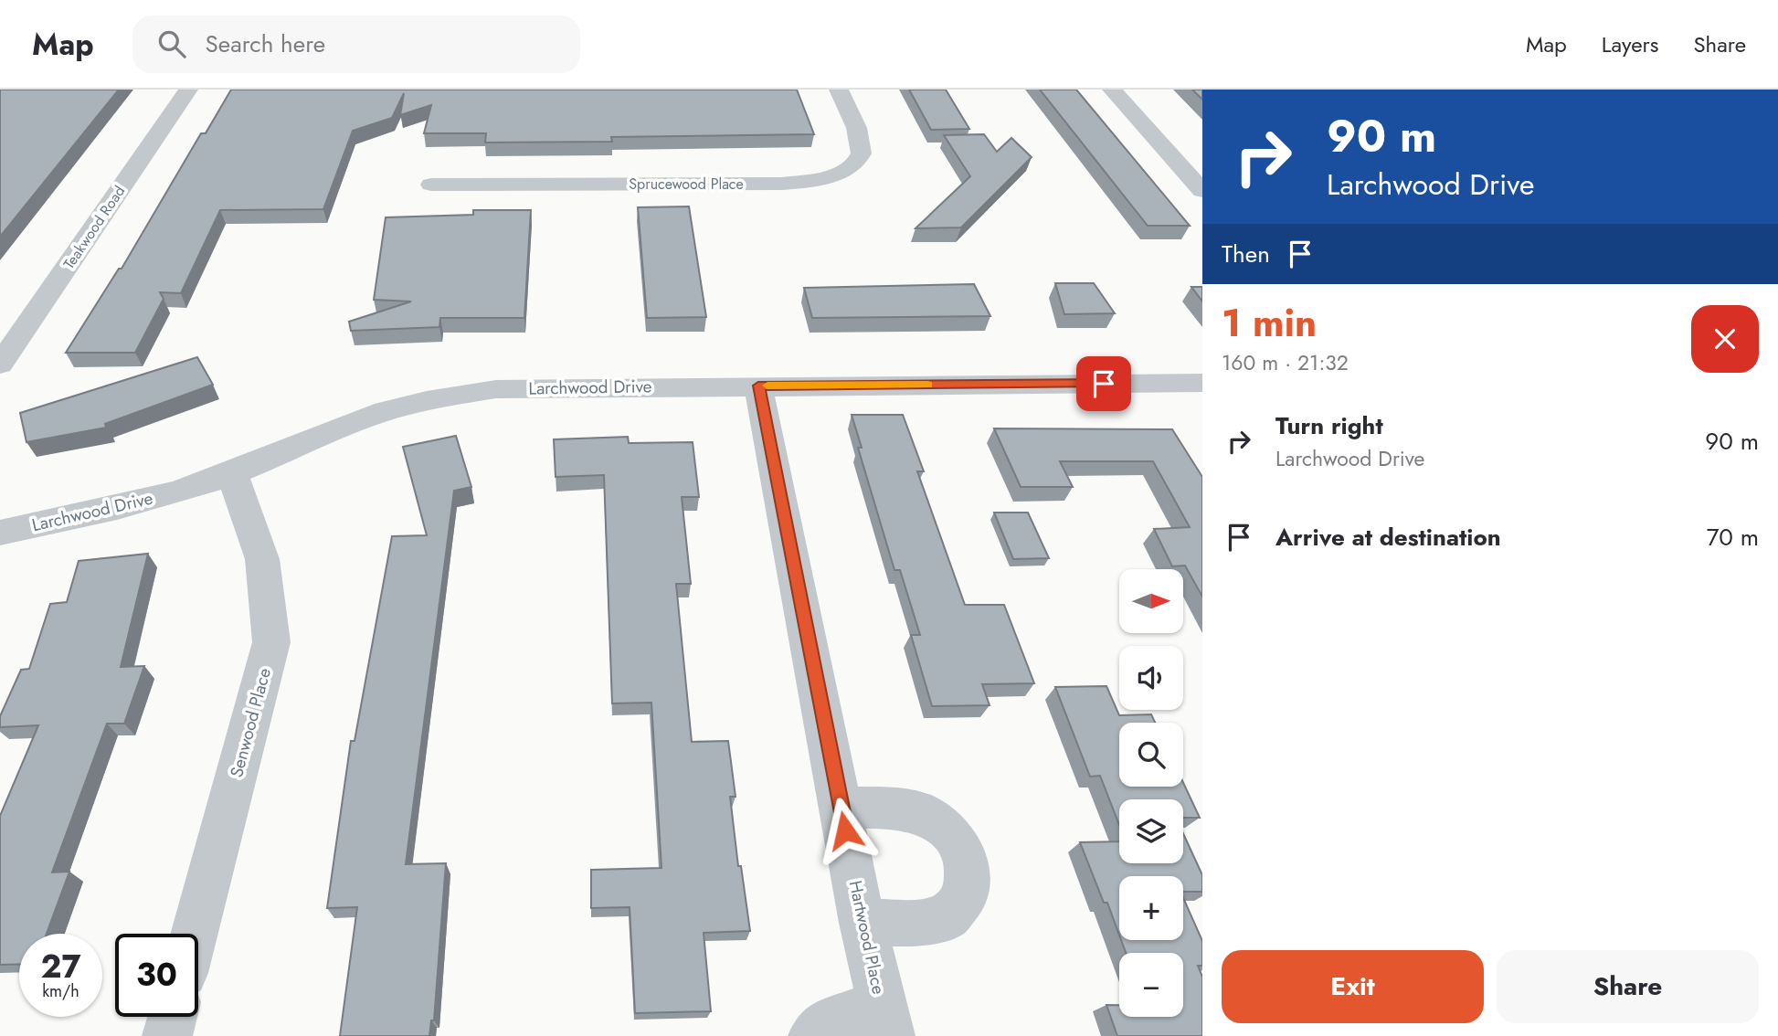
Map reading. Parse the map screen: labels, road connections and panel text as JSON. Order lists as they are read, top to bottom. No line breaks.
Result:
{"streets":{"street":["Sprucewood Place","Teakwood Road","Larchwood Drive","Senwood Place","Hartwood Place"]},"crossings":[["Larchwood Drive","Senwood Place"],["Larchwood Drive","Hartwood Place"]],"north":"right","page":{"header":"Map","search":"Search here","nav":["Map","Layers","Share"],"turn":["90 m","Larchwood Drive"],"then":"Then","heading":["1 min","160 m · 21:32"],"list":[{"name":"Turn right","note":"Larchwood Drive","value":"90 m"},{"name":"Arrive at destination","value":"70 m"}],"map_buttons":["+","−"],"speed":"27 km/h","limit":"30","buttons":["Exit","Share"]}}
